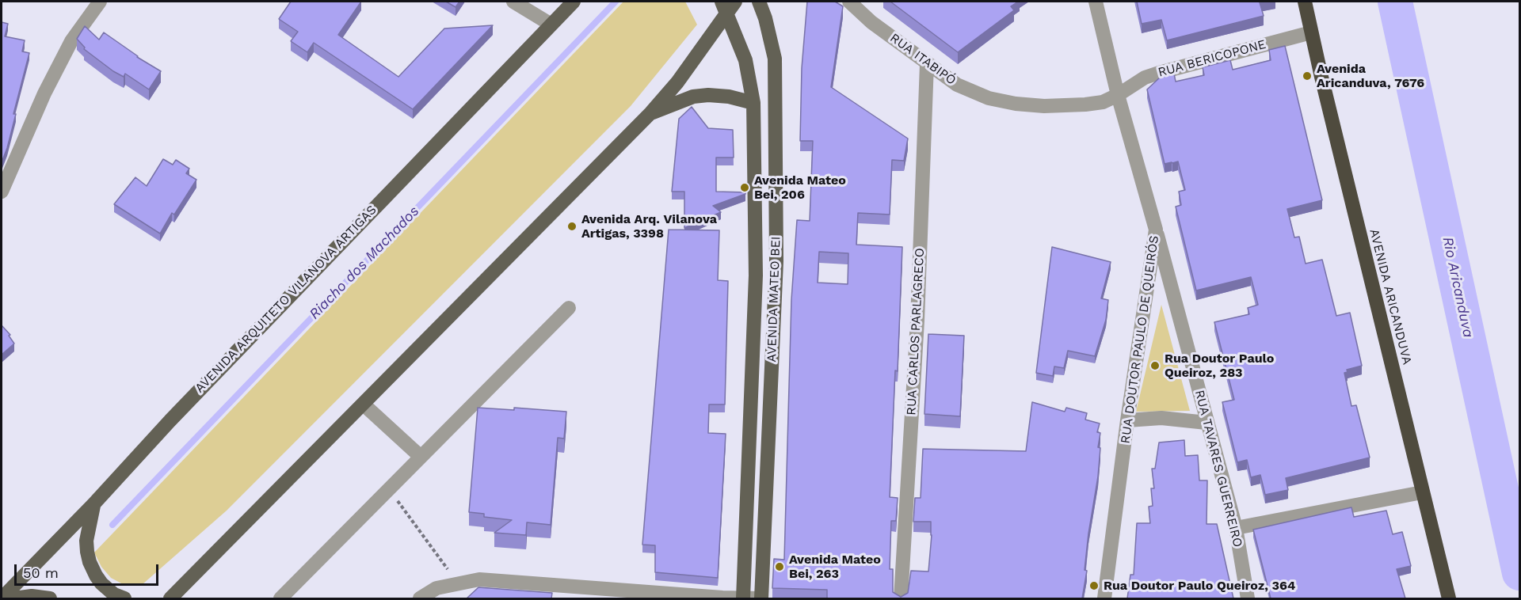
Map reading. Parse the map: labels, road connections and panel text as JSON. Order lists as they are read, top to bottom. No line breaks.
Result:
{"streets":{"highway":["AVENIDA ARICANDUVA"],"main road":["AVENIDA ARQUITETO VILANOVA ARTIGAS","AVENIDA MATEO BEI"],"street":["RUA BERICOPONE","RUA ITABIPÓ","RUA CARLOS PARLAGRECO","RUA DOUTOR PAULO DE QUEIRÓS","RUA TAVARES GUERREIRO"]},"crossings":[["RUA BERICOPONE","RUA ITABIPÓ"],["RUA BERICOPONE","AVENIDA ARICANDUVA"],["RUA BERICOPONE","RUA DOUTOR PAULO DE QUEIRÓS"],["RUA ITABIPÓ","RUA CARLOS PARLAGRECO"],["RUA ITABIPÓ","RUA DOUTOR PAULO DE QUEIRÓS"],["RUA DOUTOR PAULO DE QUEIRÓS","RUA TAVARES GUERREIRO"]],"water":["Riacho dos Machados","Rio Aricanduva"],"places":["Avenida Aricanduva, 7676","Avenida Mateo Bei, 206","Avenida Arq. Vilanova Artigas, 3398","Rua Doutor Paulo Queiroz, 283","Avenida Mateo Bei, 263","Rua Doutor Paulo Queiroz, 364"],"scale_bar":"50 m"}
